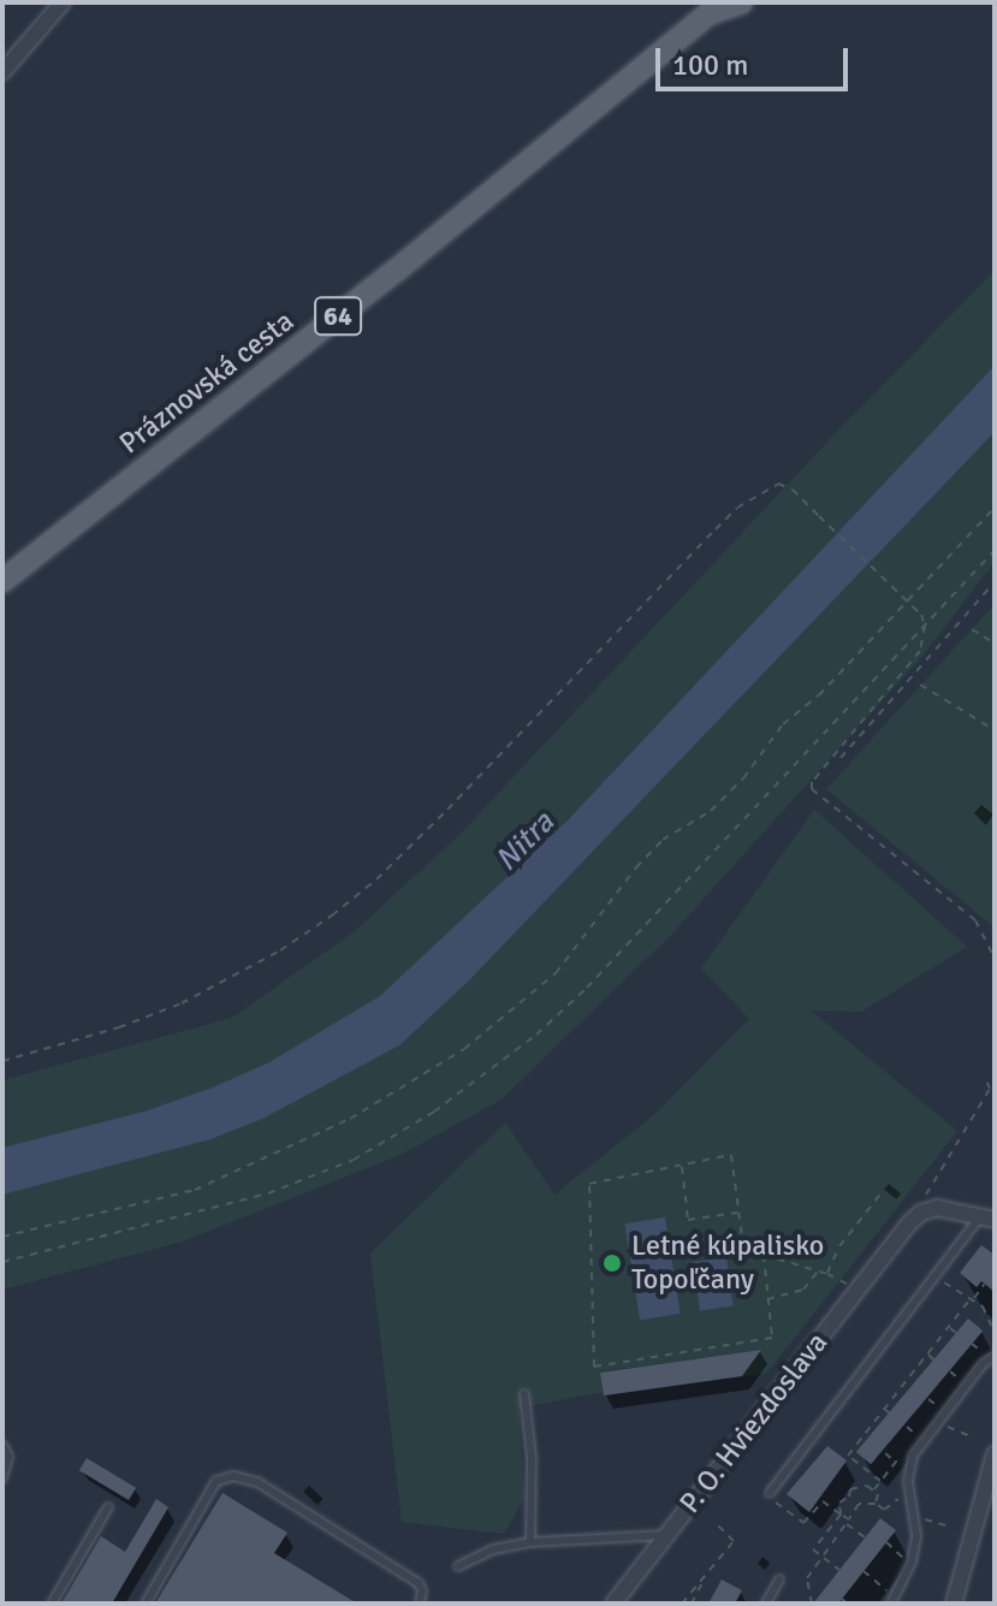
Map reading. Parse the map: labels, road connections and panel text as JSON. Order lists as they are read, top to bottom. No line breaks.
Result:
{"streets":{"main road":["64","Práznovská cesta"],"street":["P. O. Hviezdoslava"]},"crossings":[["64","Práznovská cesta"]],"water":["Nitra"],"places":["Letné kúpalisko Topoľčany"],"scale_bar":"100 m"}
